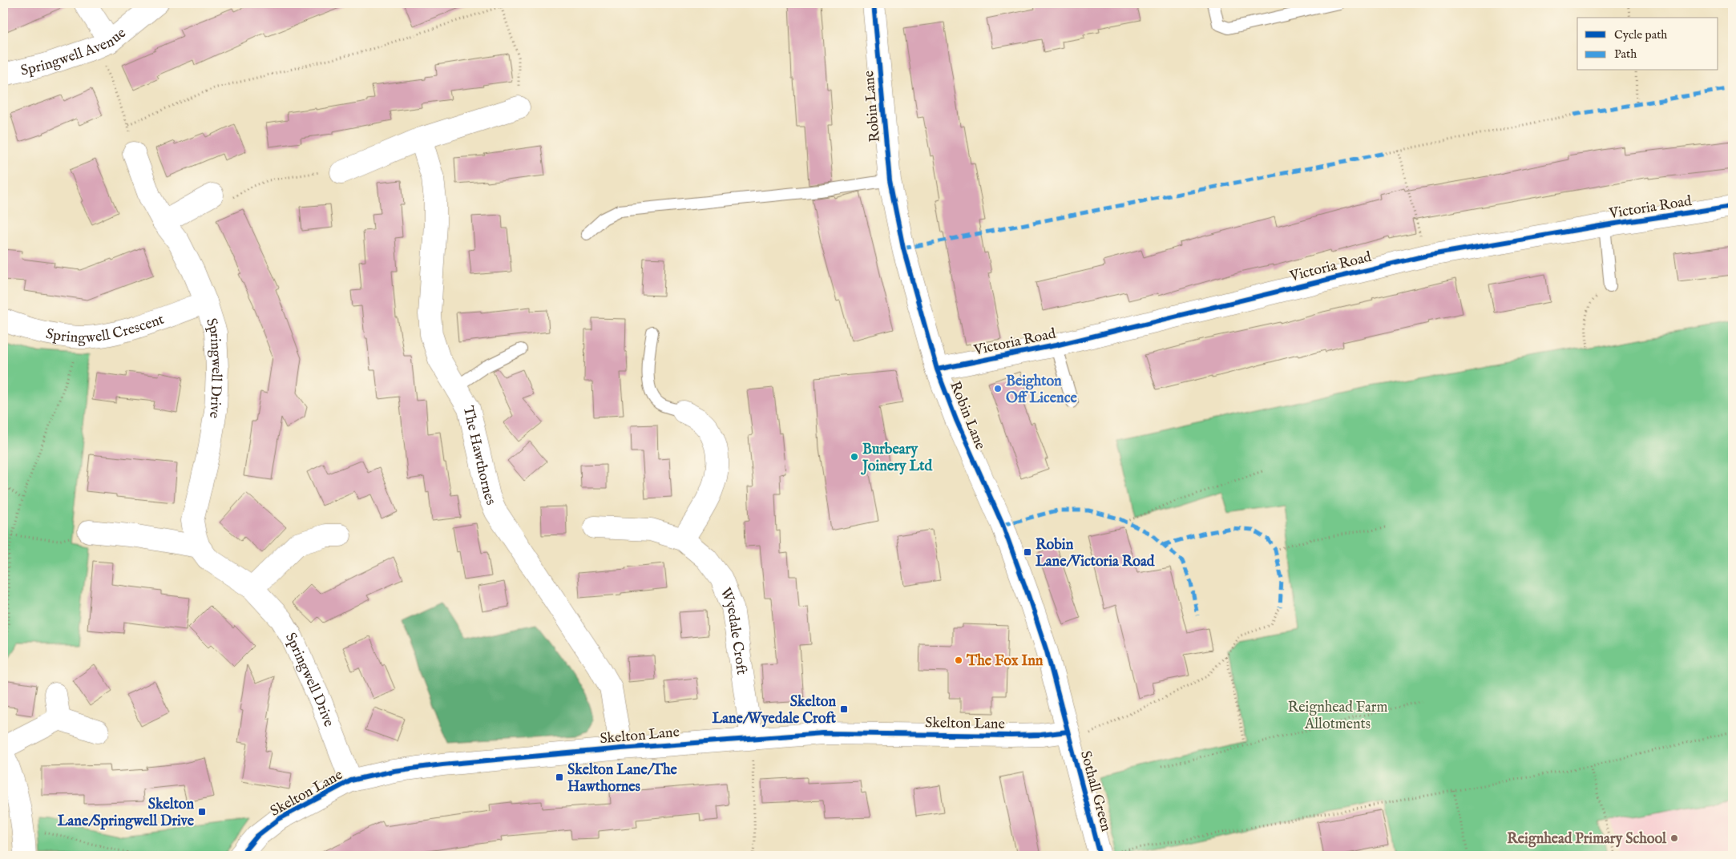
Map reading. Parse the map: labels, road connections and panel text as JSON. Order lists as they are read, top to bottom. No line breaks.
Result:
{"streets":{"street":["Springwell Avenue","Robin Lane","Victoria Road","Springwell Crescent","Springwell Drive","The Hawthornes","Wyedale Croft","Skelton Lane","Sothall Green"]},"crossings":[["Robin Lane","Victoria Road"],["Robin Lane","Skelton Lane"],["Robin Lane","Sothall Green"],["Springwell Crescent","Springwell Drive"],["Springwell Drive","Skelton Lane"],["The Hawthornes","Skelton Lane"],["Wyedale Croft","Skelton Lane"],["Skelton Lane","Sothall Green"]],"parks":["Reignhead Farm Allotments"],"places":{"other":["Beighton Off Licence","Burbeary Joinery Ltd","The Fox Inn","Reignhead Primary School"],"transit":["Robin Lane/Victoria Road","Skelton Lane/Wyedale Croft","Skelton Lane/The Hawthornes","Skelton Lane/Springwell Drive"]},"legend":["Cycle path","Path"]}
